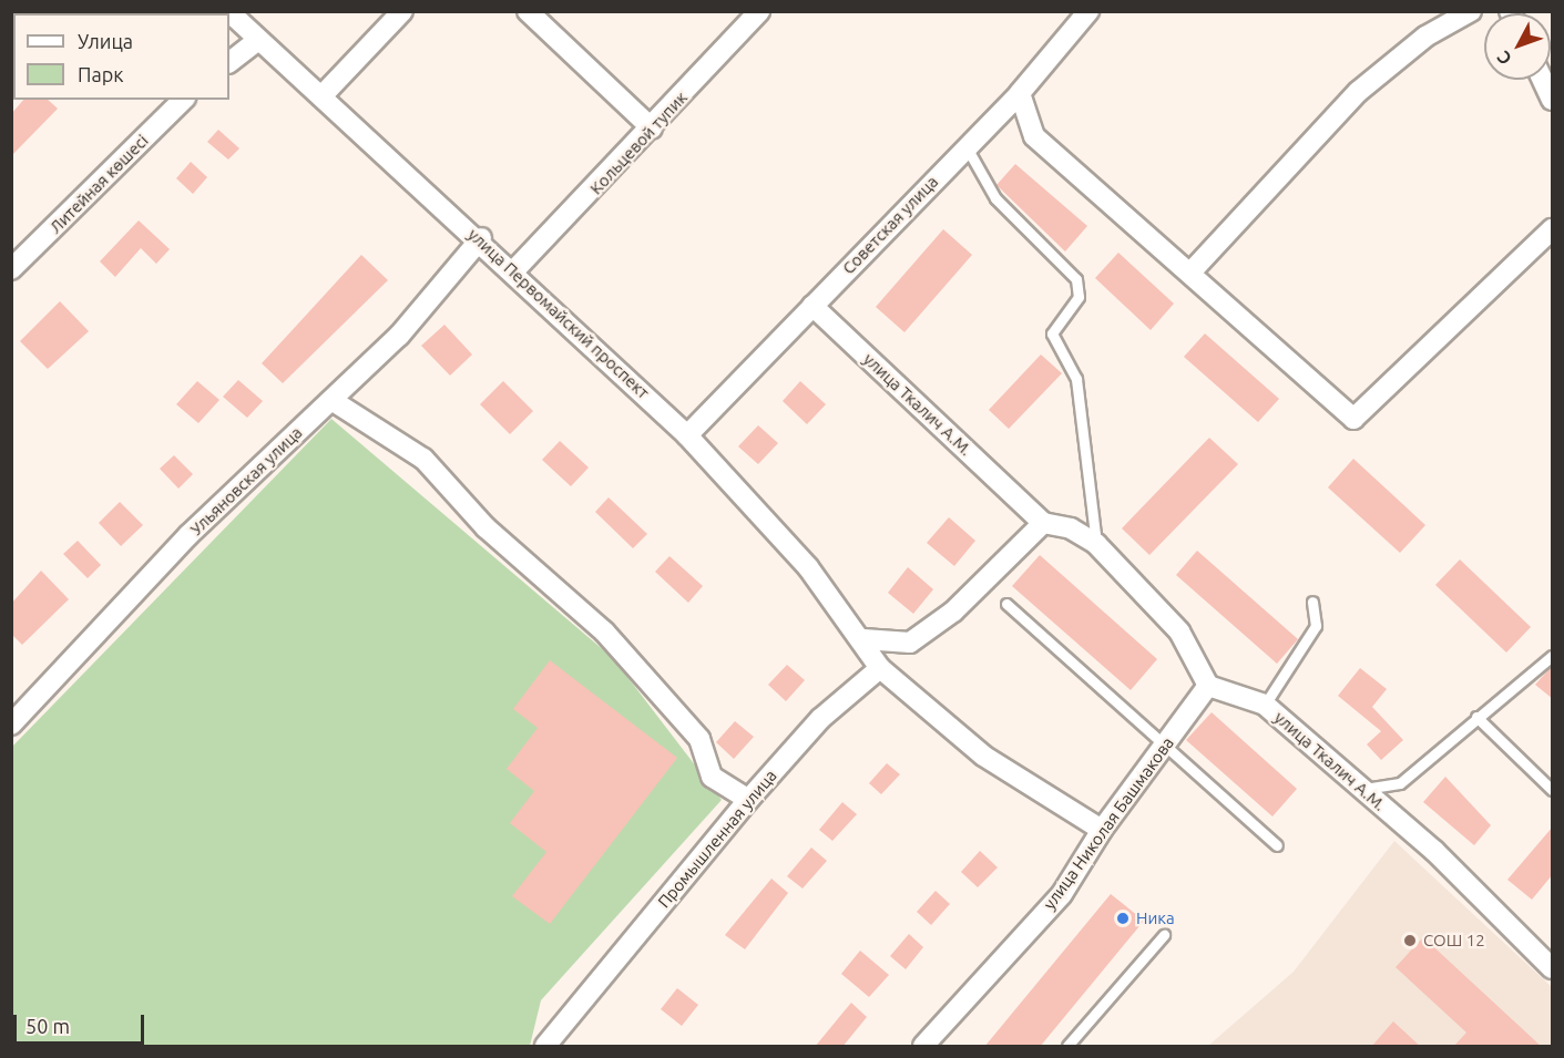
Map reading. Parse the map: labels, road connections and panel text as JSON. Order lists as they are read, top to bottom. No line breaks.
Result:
{"streets":{"street":["Кольцевой тупик","Литейная көшесі","Советская улица","улица Первомайский проспект","улица Ткалич А.М.","Ульяновская улица","улица Николая Башмакова","Промышленная улица"]},"crossings":[["Кольцевой тупик","улица Первомайский проспект"],["Советская улица","улица Первомайский проспект"],["Советская улица","улица Ткалич А.М."],["улица Первомайский проспект","Ульяновская улица"],["улица Ткалич А.М.","улица Николая Башмакова"]],"places":["Ника","СОШ 12"],"legend":["Улица","Парк"],"scale_bar":"50 m","north":"bottom left"}
